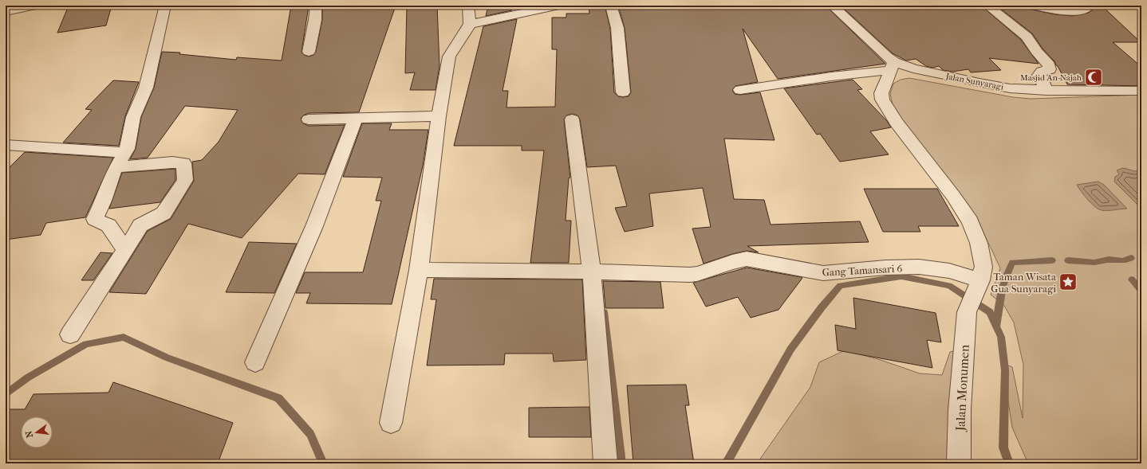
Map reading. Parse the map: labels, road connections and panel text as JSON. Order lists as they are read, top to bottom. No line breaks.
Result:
{"streets":{"street":["Jalan Sunyaragi","Gang Tamansari 6","Jalan Monumen"]},"crossings":[["Gang Tamansari 6","Jalan Monumen"]],"places":{"mosque":["Masjid An-Najah"],"place":["Taman Wisata Gua Sunyaragi"]},"north":"left"}
